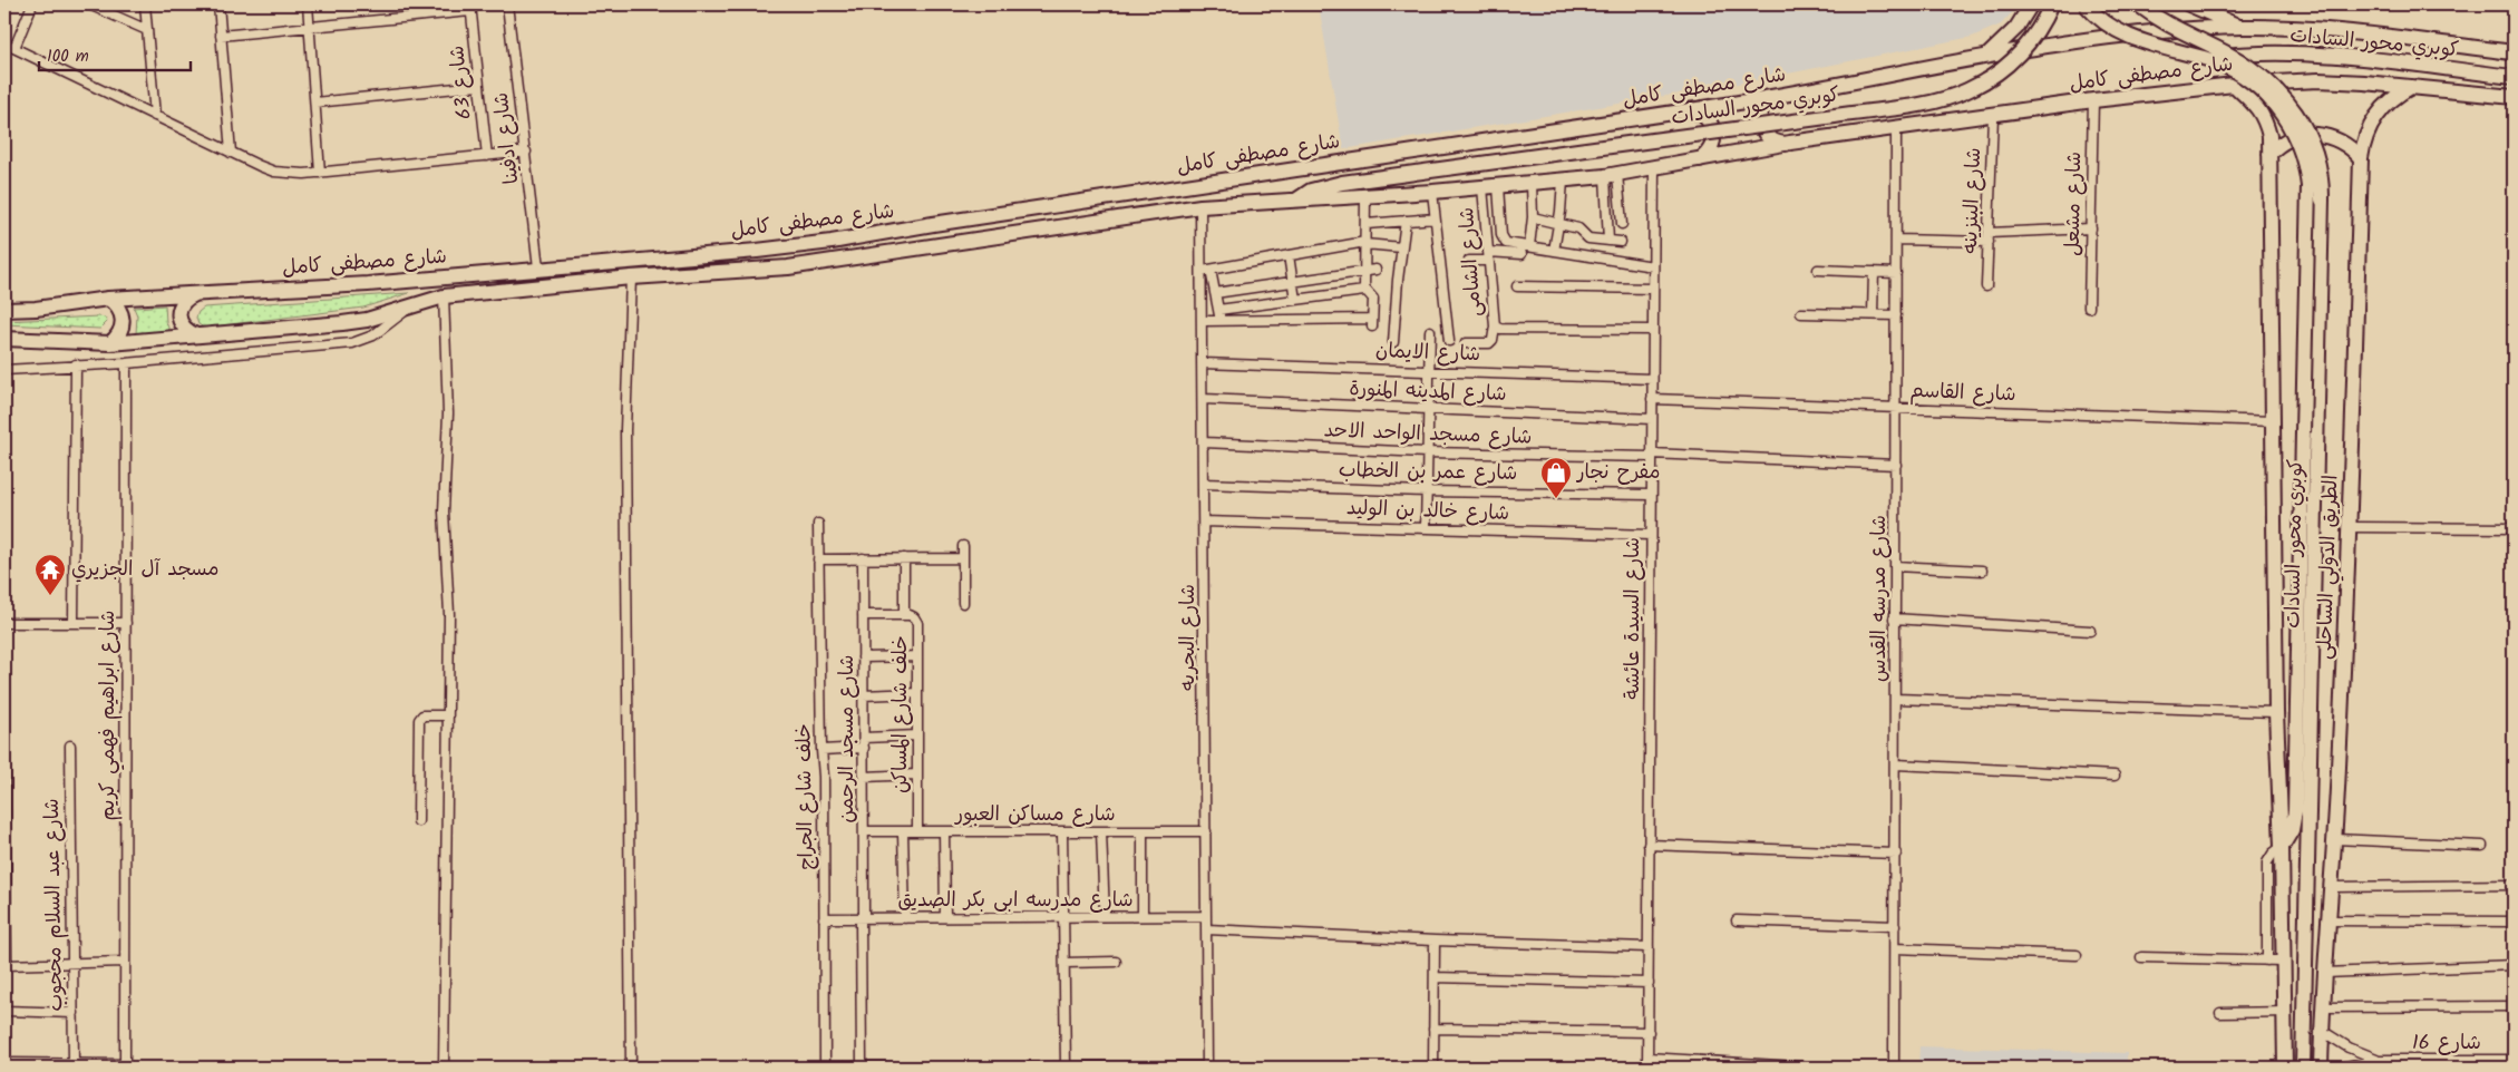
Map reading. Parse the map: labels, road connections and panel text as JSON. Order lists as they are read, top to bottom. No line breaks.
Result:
{"streets":{"main road":["كوبري محور السادات","شارع مصطفى كامل","الطريق الدولي الساحلى"],"street":["شارع 63","شارع ادفينا","شارع البنزينه","شارع مشعل","شارع الشامى","شارع الايمان","شارع المدينه المنورة","شارع القاسم","شارع مسجد الواحد الاحد","شارع عمر بن الخطاب","شارع خالد بن الوليد","شارع مدرسه القدس","شارع السيدة عائشة","شارع البحريه","خلف شارع المساكن","شارع ابراهيم فهمي كريم","شارع مسجد الرحمن","خلف شارع الجراج","شارع مساكن العبور","شارع مدرسه ابى بكر الصديق","شارع عبد السلام محجوب","شارع 16"]},"crossings":[["كوبري محور السادات","شارع مصطفى كامل"],["شارع مصطفى كامل","شارع ادفينا"],["شارع مصطفى كامل","شارع البنزينه"],["شارع مصطفى كامل","شارع مشعل"],["شارع مصطفى كامل","شارع الشامى"],["شارع مصطفى كامل","الطريق الدولي الساحلى"],["شارع مصطفى كامل","شارع مدرسه القدس"],["شارع مصطفى كامل","شارع السيدة عائشة"],["شارع مصطفى كامل","شارع البحريه"],["شارع الايمان","شارع السيدة عائشة"],["شارع الايمان","شارع البحريه"],["شارع المدينه المنورة","شارع السيدة عائشة"],["شارع المدينه المنورة","شارع البحريه"],["شارع القاسم","شارع مدرسه القدس"],["شارع القاسم","شارع السيدة عائشة"],["شارع مسجد الواحد الاحد","شارع مدرسه القدس"],["شارع مسجد الواحد الاحد","شارع السيدة عائشة"],["شارع مسجد الواحد الاحد","شارع البحريه"],["شارع عمر بن الخطاب","شارع السيدة عائشة"],["شارع عمر بن الخطاب","شارع البحريه"],["شارع خالد بن الوليد","شارع السيدة عائشة"],["شارع خالد بن الوليد","شارع البحريه"],["الطريق الدولي الساحلى","شارع 16"],["شارع البحريه","شارع مساكن العبور"],["شارع البحريه","شارع مدرسه ابى بكر الصديق"],["خلف شارع المساكن","شارع مسجد الرحمن"],["خلف شارع المساكن","شارع مساكن العبور"],["شارع مسجد الرحمن","شارع مساكن العبور"],["شارع مسجد الرحمن","شارع مدرسه ابى بكر الصديق"],["خلف شارع الجراج","شارع مدرسه ابى بكر الصديق"]],"places":{"shop":["مفرح نجار"],"temple":["مسجد آل الجزيري"]},"scale_bar":"100 m"}
